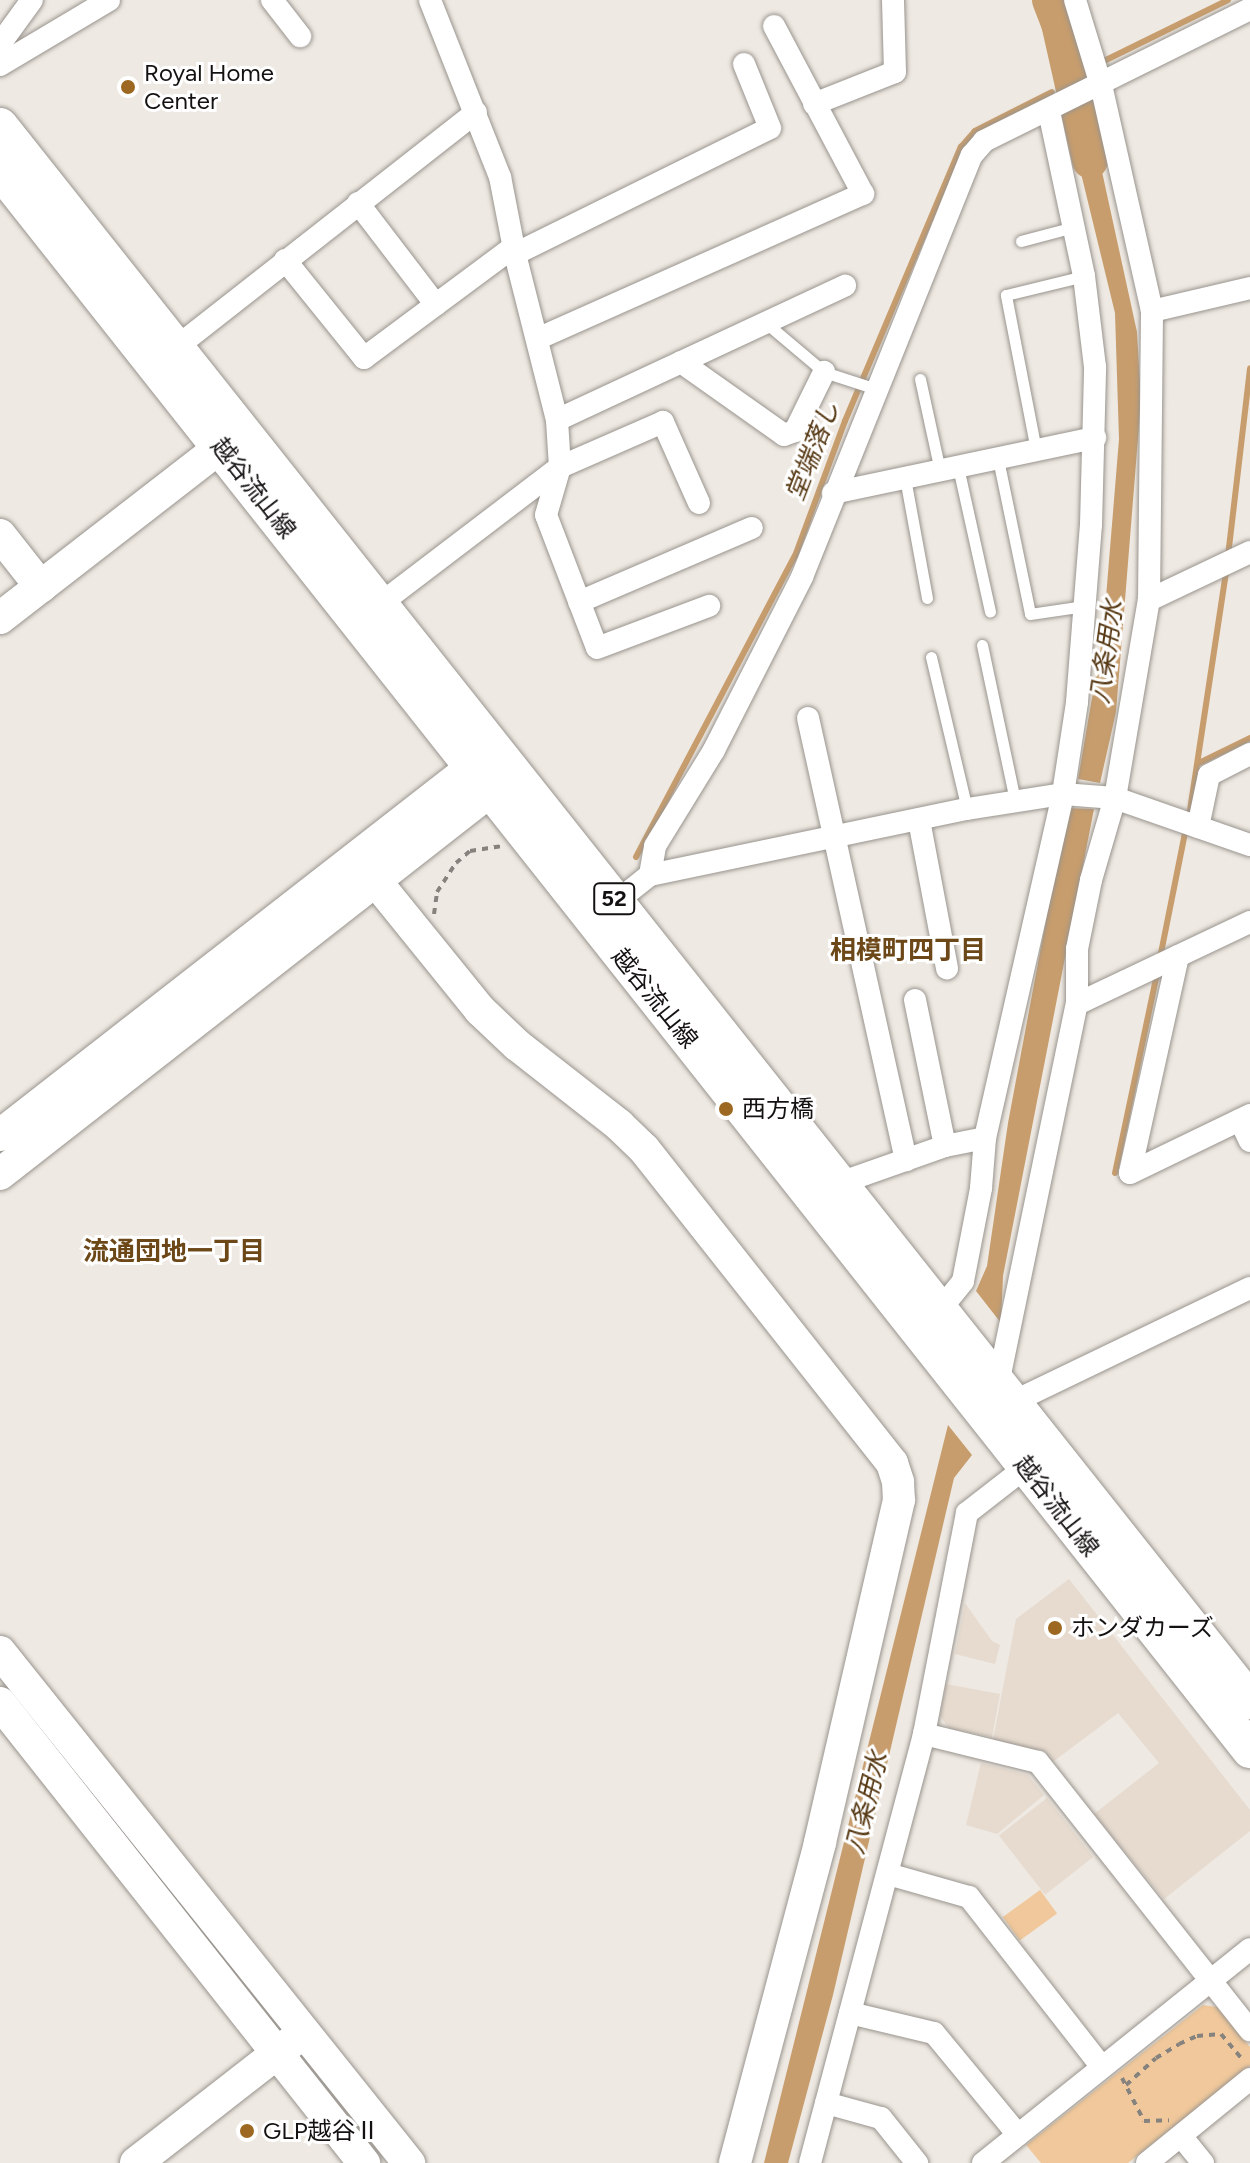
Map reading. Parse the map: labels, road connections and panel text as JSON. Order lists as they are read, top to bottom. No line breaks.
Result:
{"streets":{"main road":["越谷流山線","52"]},"districts":["相模町四丁目","流通団地一丁目"],"water":["堂端落し","八条用水"],"places":["Royal Home Center","西方橋","ホンダカーズ","GLP越谷Ⅱ"]}
